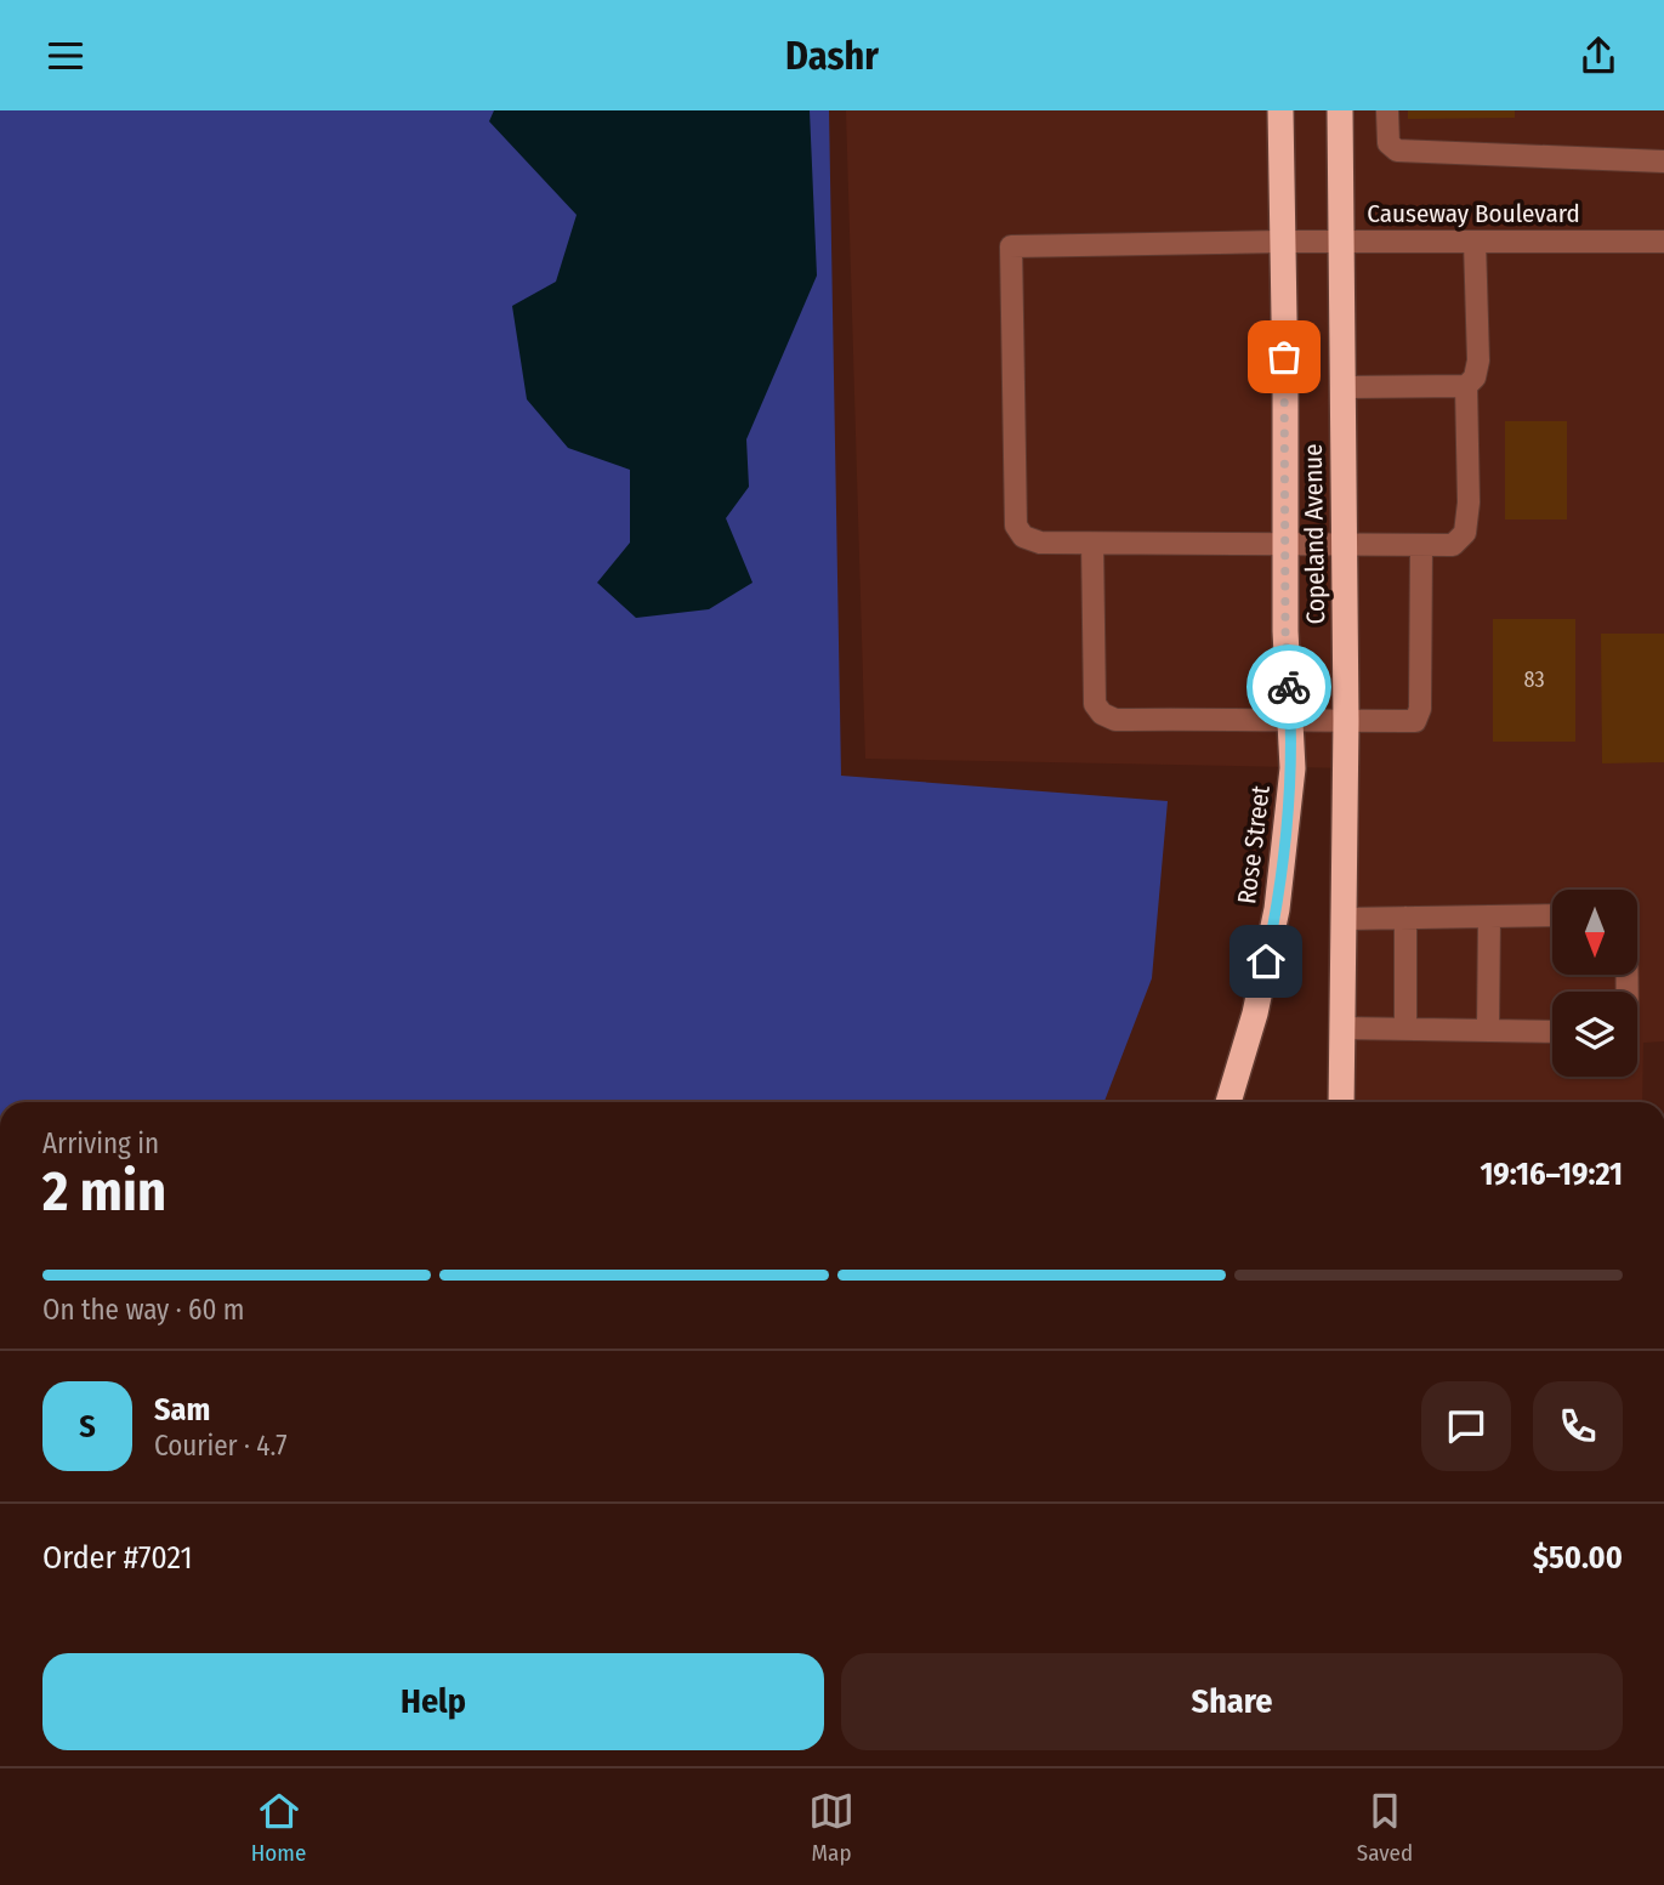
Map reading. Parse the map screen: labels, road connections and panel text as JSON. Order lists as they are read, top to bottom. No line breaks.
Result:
{"streets":{"highway":["Copeland Avenue","Rose Street"],"street":["Causeway Boulevard"]},"crossings":[["Causeway Boulevard","Copeland Avenue"],["Copeland Avenue","Rose Street"]],"house_numbers":["83"],"north":"bottom","page":{"header":"Dashr","heading":["2 min","Arriving in","19:16–19:21"],"panel":["Sam","Courier · 4.7","Order #7021","$50.00"],"bar":"On the way · 60 m","round":"S","buttons":["Help","Share"],"tabs":["Home","Map","Saved"]}}
